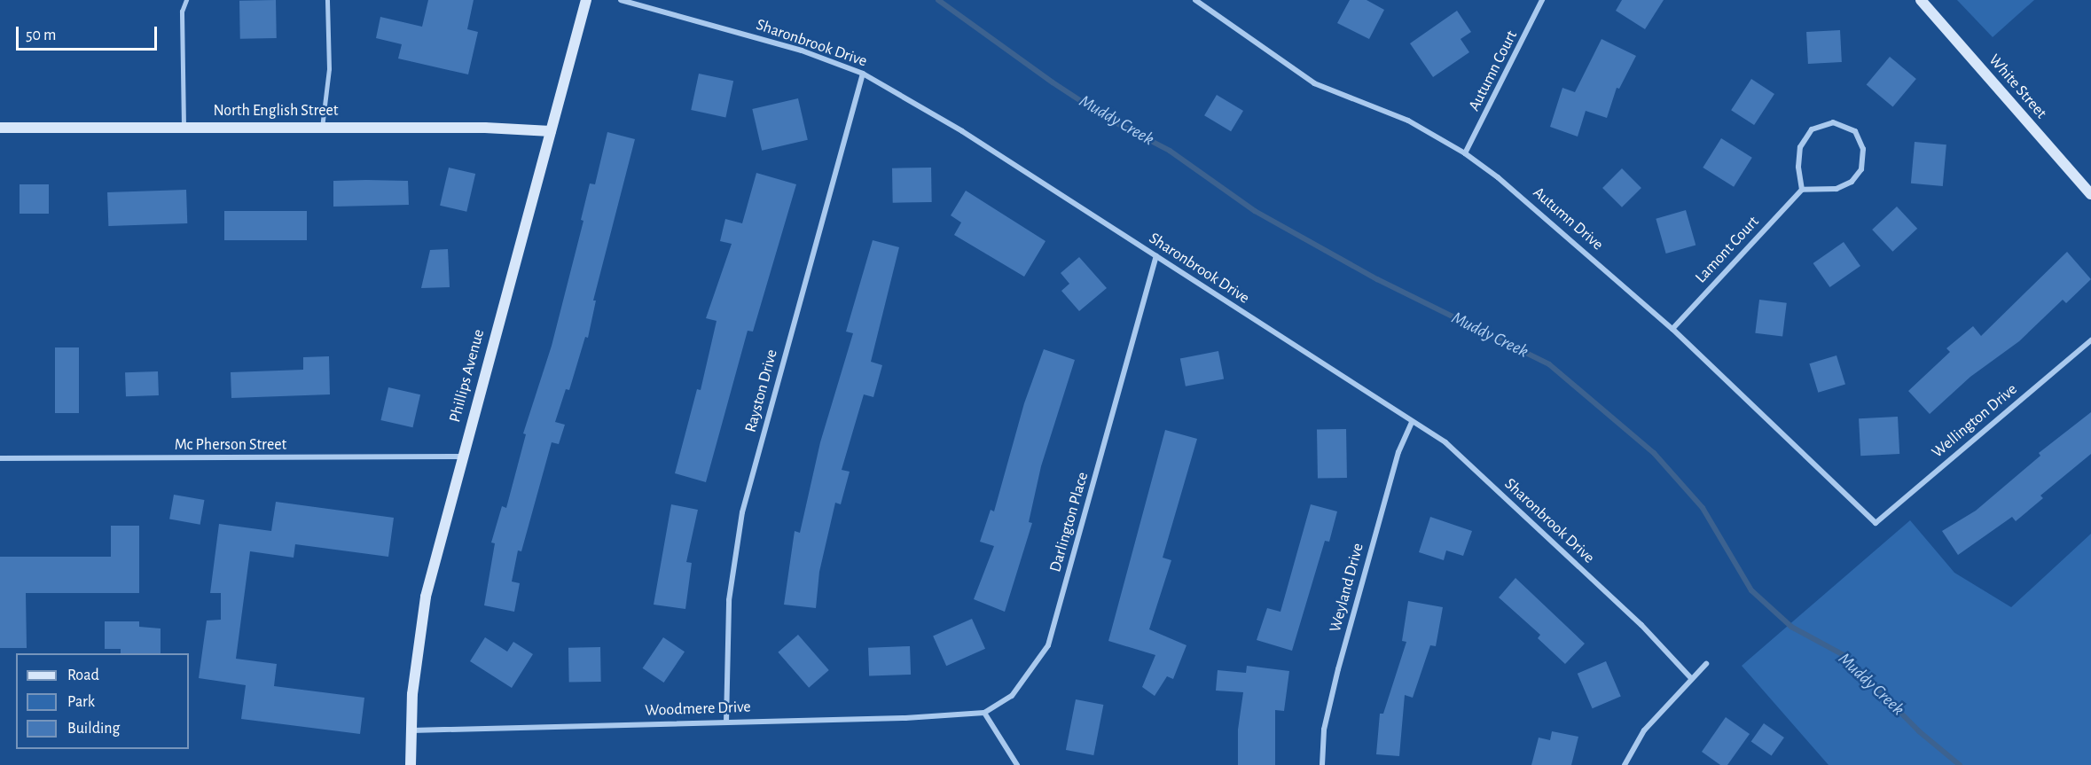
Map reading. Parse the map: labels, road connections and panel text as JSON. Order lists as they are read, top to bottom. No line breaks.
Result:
{"streets":{"street":["Sharonbrook Drive","Autumn Court","White Street","North English Street","Autumn Drive","Lamont Court","Phillips Avenue","Rayston Drive","Wellington Drive","Mc Pherson Street","Darlington Place","Weyland Drive","Woodmere Drive"]},"crossings":[["Sharonbrook Drive","Rayston Drive"],["Sharonbrook Drive","Darlington Place"],["Sharonbrook Drive","Weyland Drive"],["Autumn Court","Autumn Drive"],["North English Street","Phillips Avenue"],["Autumn Drive","Lamont Court"],["Autumn Drive","Wellington Drive"],["Phillips Avenue","Mc Pherson Street"],["Phillips Avenue","Woodmere Drive"],["Rayston Drive","Woodmere Drive"],["Darlington Place","Woodmere Drive"]],"water":["Muddy Creek"],"legend":["Road","Park","Building"],"scale_bar":"50 m"}
